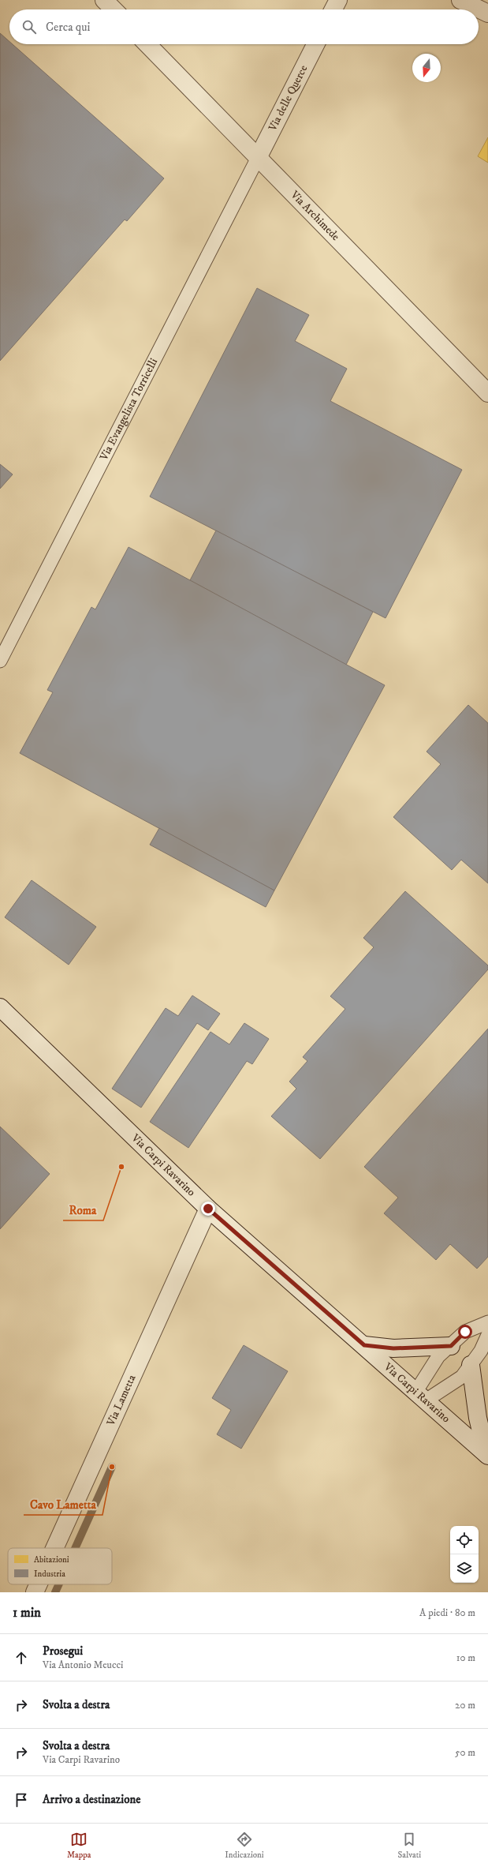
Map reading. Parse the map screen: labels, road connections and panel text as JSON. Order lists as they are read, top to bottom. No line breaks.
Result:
{"streets":{"street":["Via delle Querce","Via Archimede","Via Carpi Ravarino","Via Lametta"],"lane":["Via Evangelista Torricelli"]},"crossings":[["Via delle Querce","Via Archimede"],["Via delle Querce","Via Evangelista Torricelli"],["Via Archimede","Via Evangelista Torricelli"],["Via Carpi Ravarino","Via Lametta"]],"places":["Roma","Cavo Lametta"],"legend":["Abitazioni","Industria"],"north":"bottom","page":{"search":"Cerca qui","heading":["1 min","A piedi · 80 m"],"list":[["Prosegui","Via Antonio Meucci","10 m"],["Svolta a destra","20 m"],["Svolta a destra","Via Carpi Ravarino","50 m"],"Arrivo a destinazione"],"nav":["Mappa","Indicazioni","Salvati"]}}
